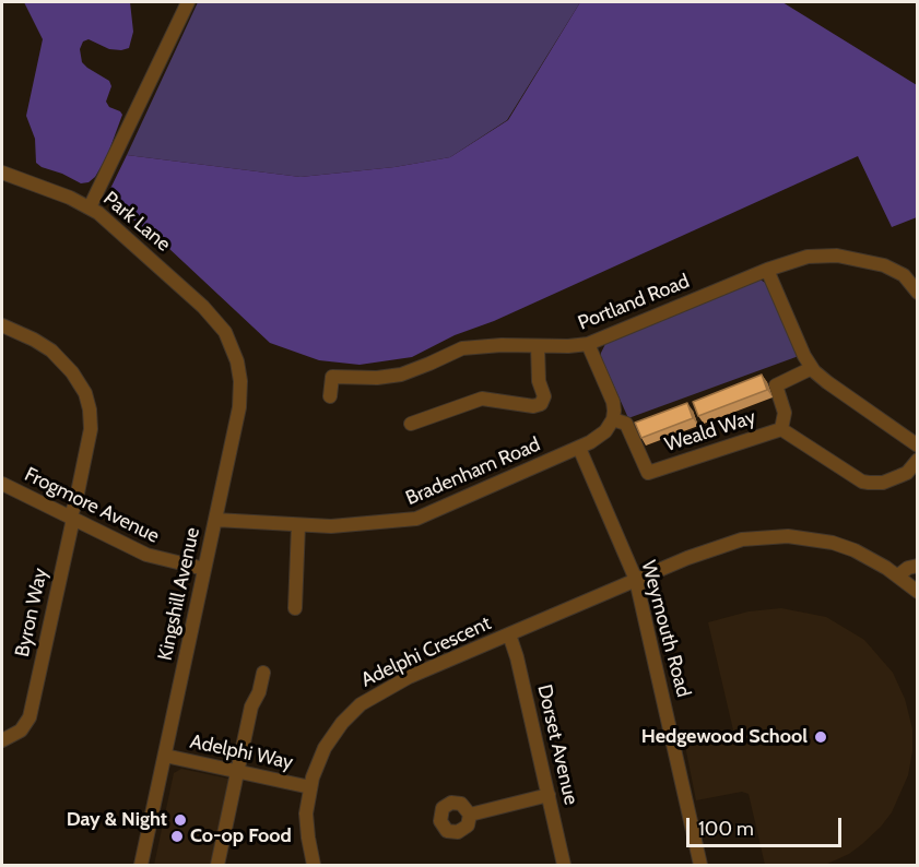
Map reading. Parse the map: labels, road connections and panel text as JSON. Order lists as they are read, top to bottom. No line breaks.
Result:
{"streets":{"street":["Park Lane","Portland Road","Weald Way","Bradenham Road","Frogmore Avenue","Kingshill Avenue","Byron Way","Weymouth Road","Adelphi Crescent","Dorset Avenue","Adelphi Way"]},"crossings":[["Park Lane","Kingshill Avenue"],["Weald Way","Bradenham Road"],["Bradenham Road","Kingshill Avenue"],["Bradenham Road","Weymouth Road"],["Frogmore Avenue","Kingshill Avenue"],["Frogmore Avenue","Byron Way"],["Kingshill Avenue","Adelphi Way"],["Weymouth Road","Adelphi Crescent"],["Adelphi Crescent","Dorset Avenue"],["Adelphi Crescent","Adelphi Way"]],"places":["Hedgewood School","Day & Night","Co-op Food"],"scale_bar":"100 m"}
